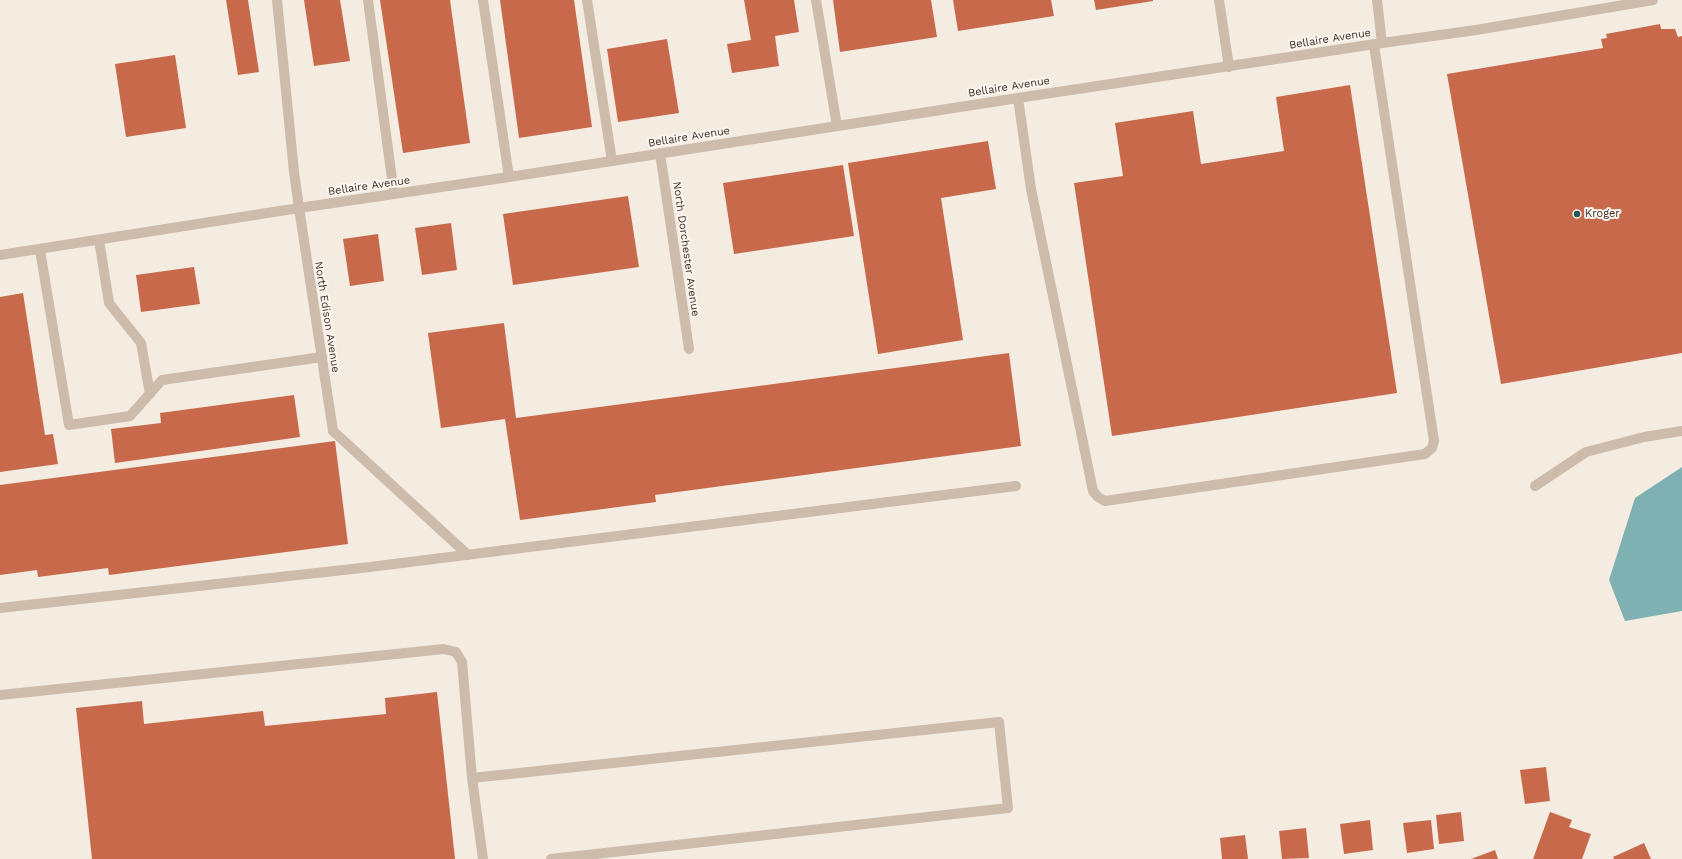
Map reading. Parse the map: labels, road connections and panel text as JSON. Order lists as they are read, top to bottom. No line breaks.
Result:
{"streets":{"street":["Bellaire Avenue","North Dorchester Avenue","North Edison Avenue"]},"crossings":[["Bellaire Avenue","North Dorchester Avenue"],["Bellaire Avenue","North Edison Avenue"]],"places":["Kroger"]}
